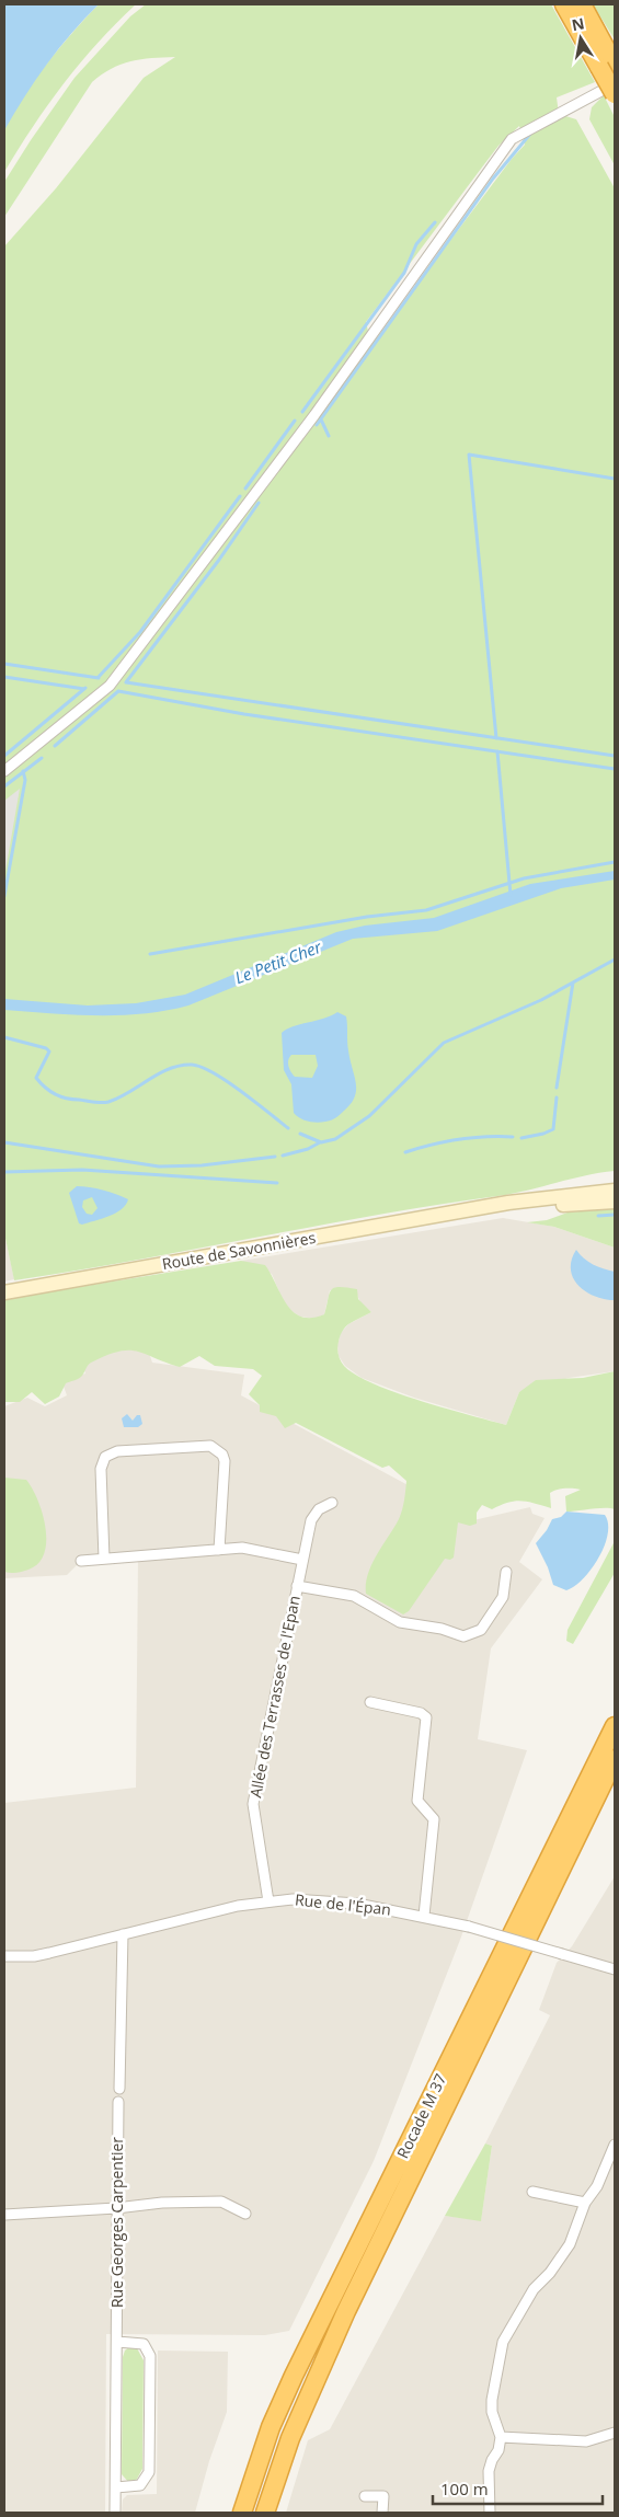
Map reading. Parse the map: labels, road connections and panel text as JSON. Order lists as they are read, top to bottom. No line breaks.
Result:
{"streets":{"highway":["Rocade M 37"],"main road":["Route de Savonnières"],"street":["Allée des Terrasses de l'Epan","Rue de l'Épan","Rue Georges Carpentier"]},"crossings":[["Allée des Terrasses de l'Epan","Rue de l'Épan"]],"water":["Le Petit Cher"],"scale_bar":"100 m","north":"top"}
